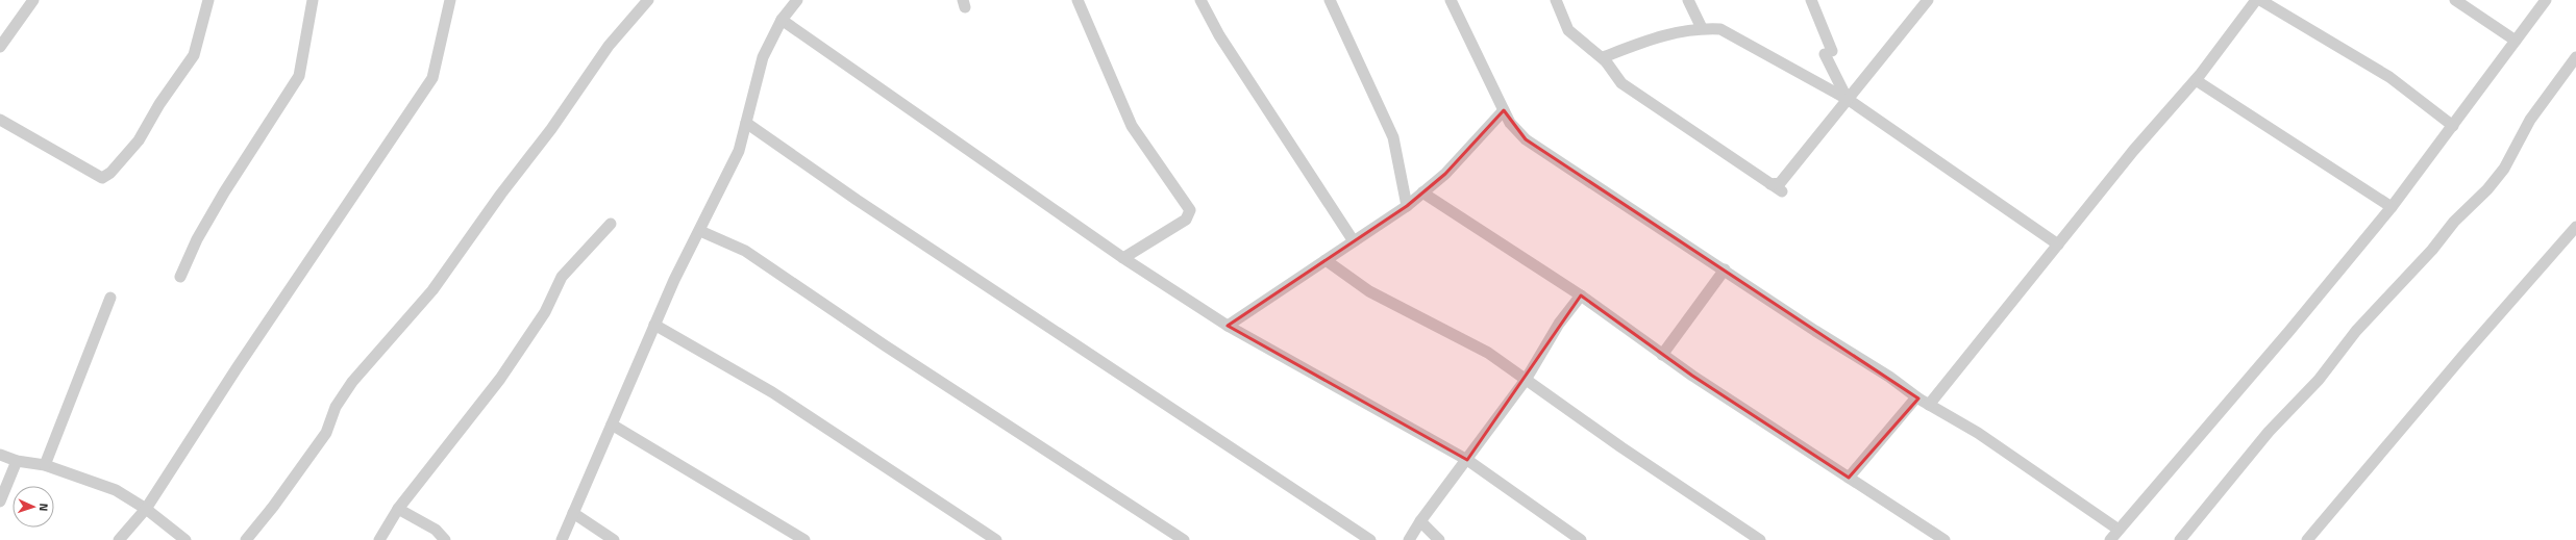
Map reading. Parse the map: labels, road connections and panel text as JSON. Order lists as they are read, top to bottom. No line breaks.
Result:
{"north":"right"}
